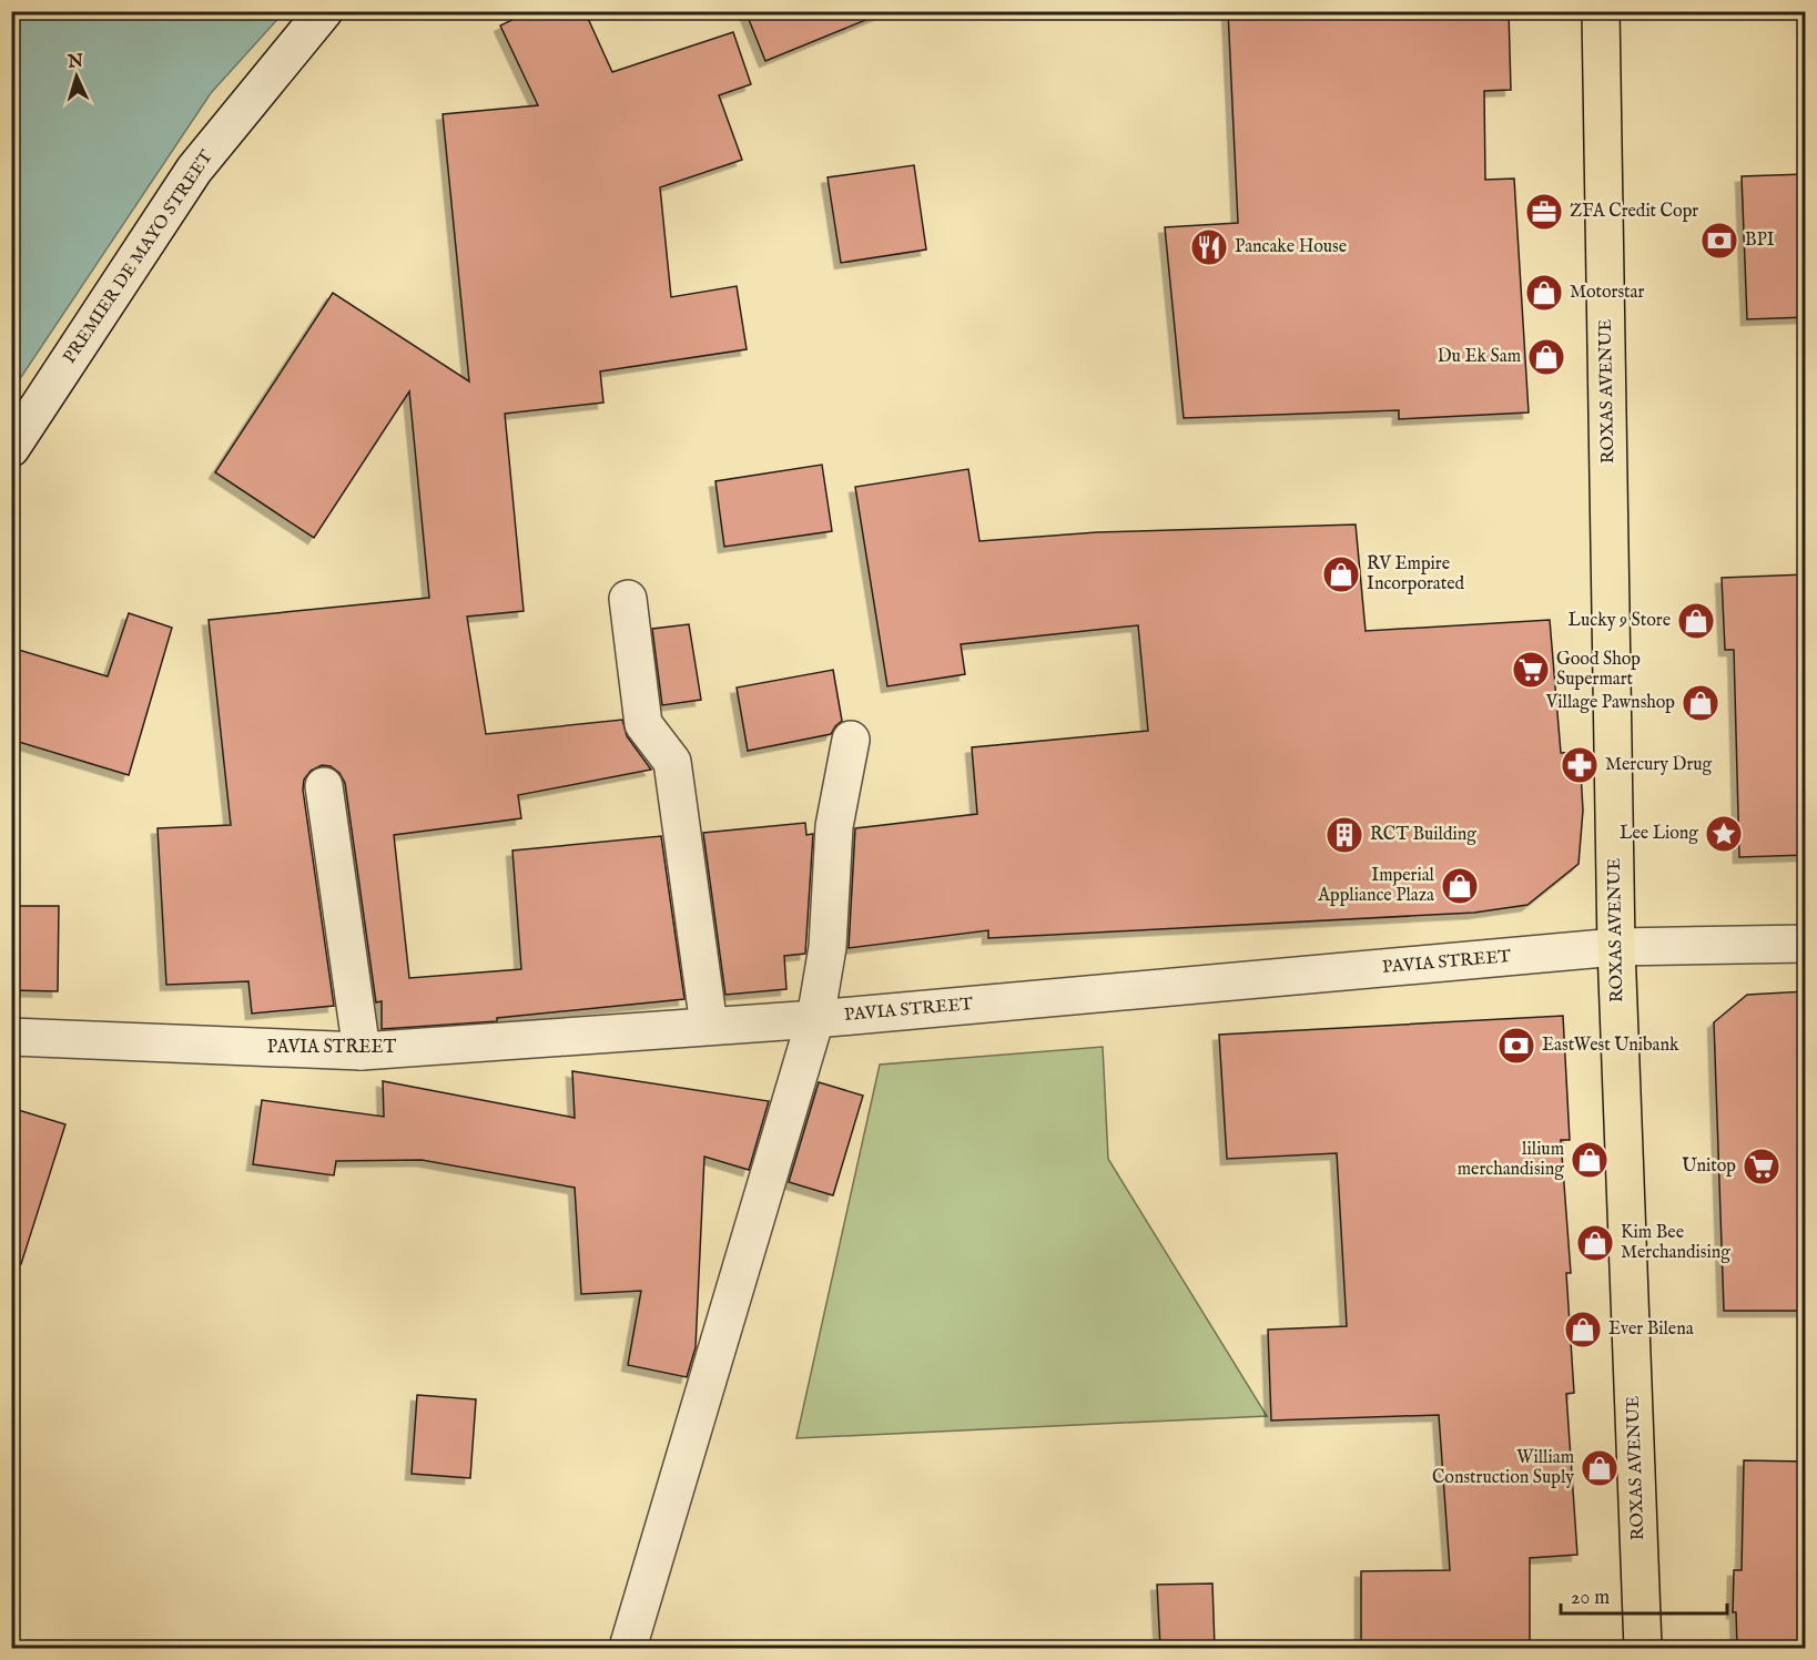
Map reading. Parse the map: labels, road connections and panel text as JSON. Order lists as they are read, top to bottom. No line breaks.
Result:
{"streets":{"highway":["ROXAS AVENUE"],"street":["PREMIER DE MAYO STREET","PAVIA STREET"]},"crossings":[["ROXAS AVENUE","PAVIA STREET"]],"places":{"office":["ZFA Credit Copr"],"bank":["BPI","EastWest Unibank"],"restaurant":["Pancake House"],"shop":["Motorstar","Du Ek Sam","RV Empire Incorporated","Lucky 9 Store","Village Pawnshop","Imperial Appliance Plaza","lilium merchandising","Kim Bee Merchandising","Ever Bilena","William Construction Suply"],"supermarket":["Good Shop Supermart","Unitop"],"pharmacy":["Mercury Drug"],"place":["Lee Liong"],"building":["RCT Building"]},"scale_bar":"20 m","north":"top"}
